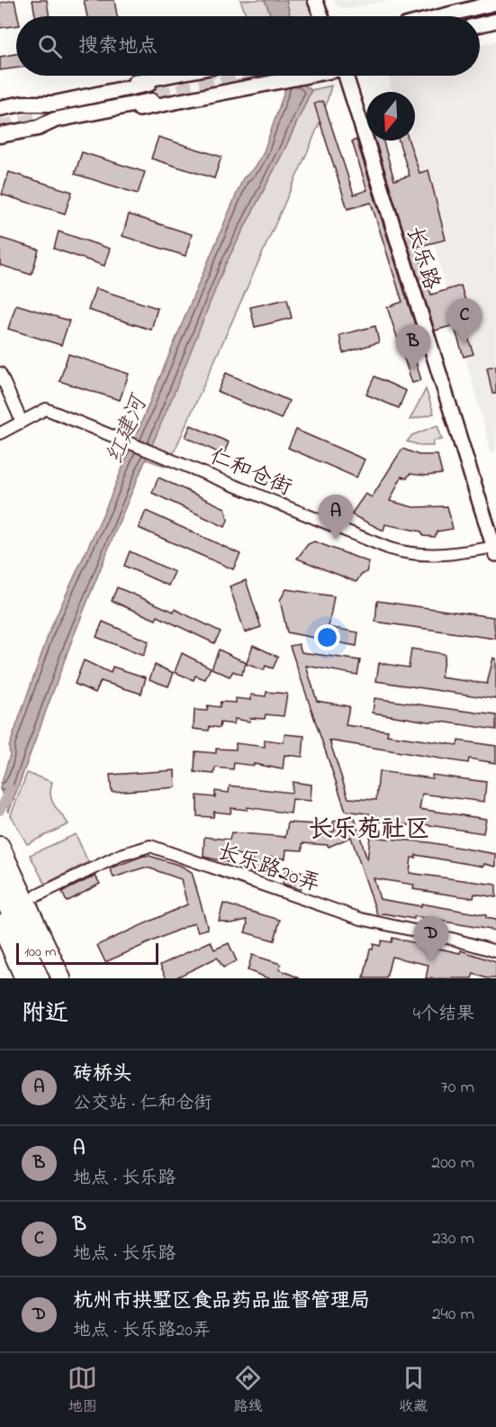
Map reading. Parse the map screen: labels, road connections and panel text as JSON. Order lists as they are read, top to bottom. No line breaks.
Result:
{"streets":{"street":["长乐路","仁和仓街","长乐路20弄"]},"crossings":[["长乐路","仁和仓街"]],"districts":["长乐苑社区"],"water":["红建河"],"scale_bar":"100 m","north":"bottom","page":{"search":"搜索地点","pins":["C","B","A","D"],"scale":"100 m","heading":["附近","4个结果"],"list":[{"mark":"A","name":"砖桥头","note":"公交站 · 仁和仓街","value":"70 m"},{"mark":"B","name":"A","note":"地点 · 长乐路","value":"200 m"},{"mark":"C","name":"B","note":"地点 · 长乐路","value":"230 m"},{"mark":"D","name":"杭州市拱墅区食品药品监督管理局","note":"地点 · 长乐路20弄","value":"240 m"}],"nav":["地图","路线","收藏"]}}
